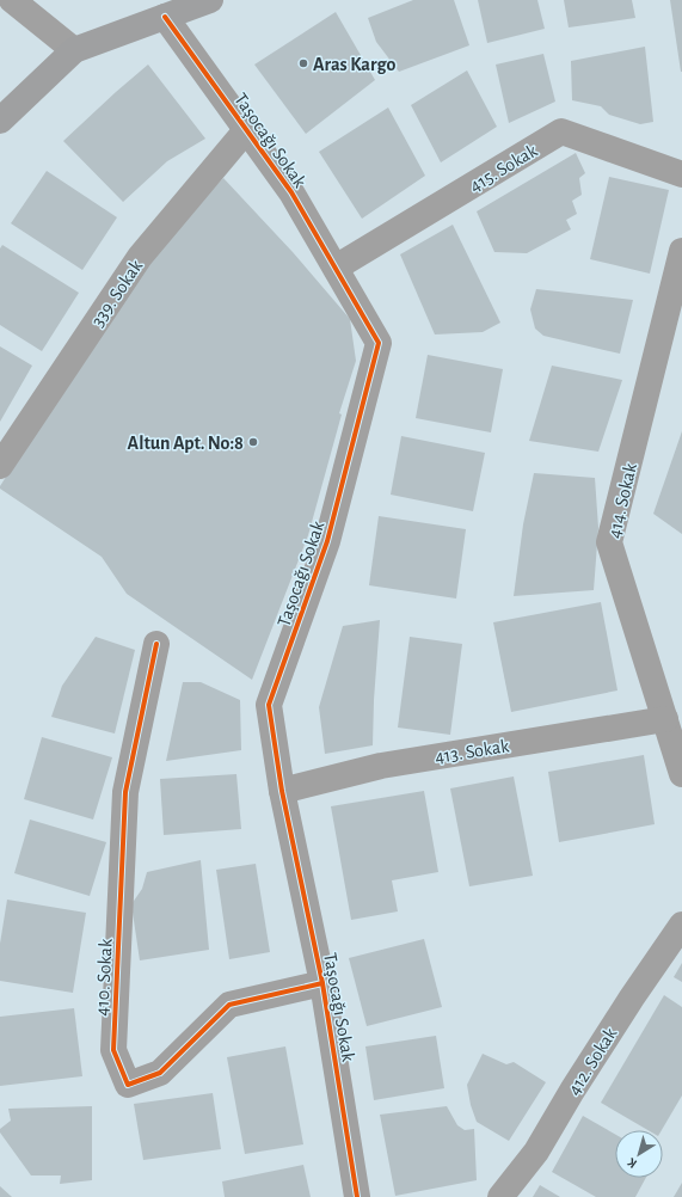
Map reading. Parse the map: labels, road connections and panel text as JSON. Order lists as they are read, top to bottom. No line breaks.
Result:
{"streets":{"street":["Taşocağı Sokak","415. Sokak","339. Sokak","414. Sokak","413. Sokak","410. Sokak","412. Sokak"]},"crossings":[["Taşocağı Sokak","415. Sokak"],["Taşocağı Sokak","339. Sokak"],["Taşocağı Sokak","413. Sokak"],["Taşocağı Sokak","410. Sokak"],["414. Sokak","413. Sokak"]],"places":["Aras Kargo","Altun Apt. No:8"],"north":"bottom left"}
